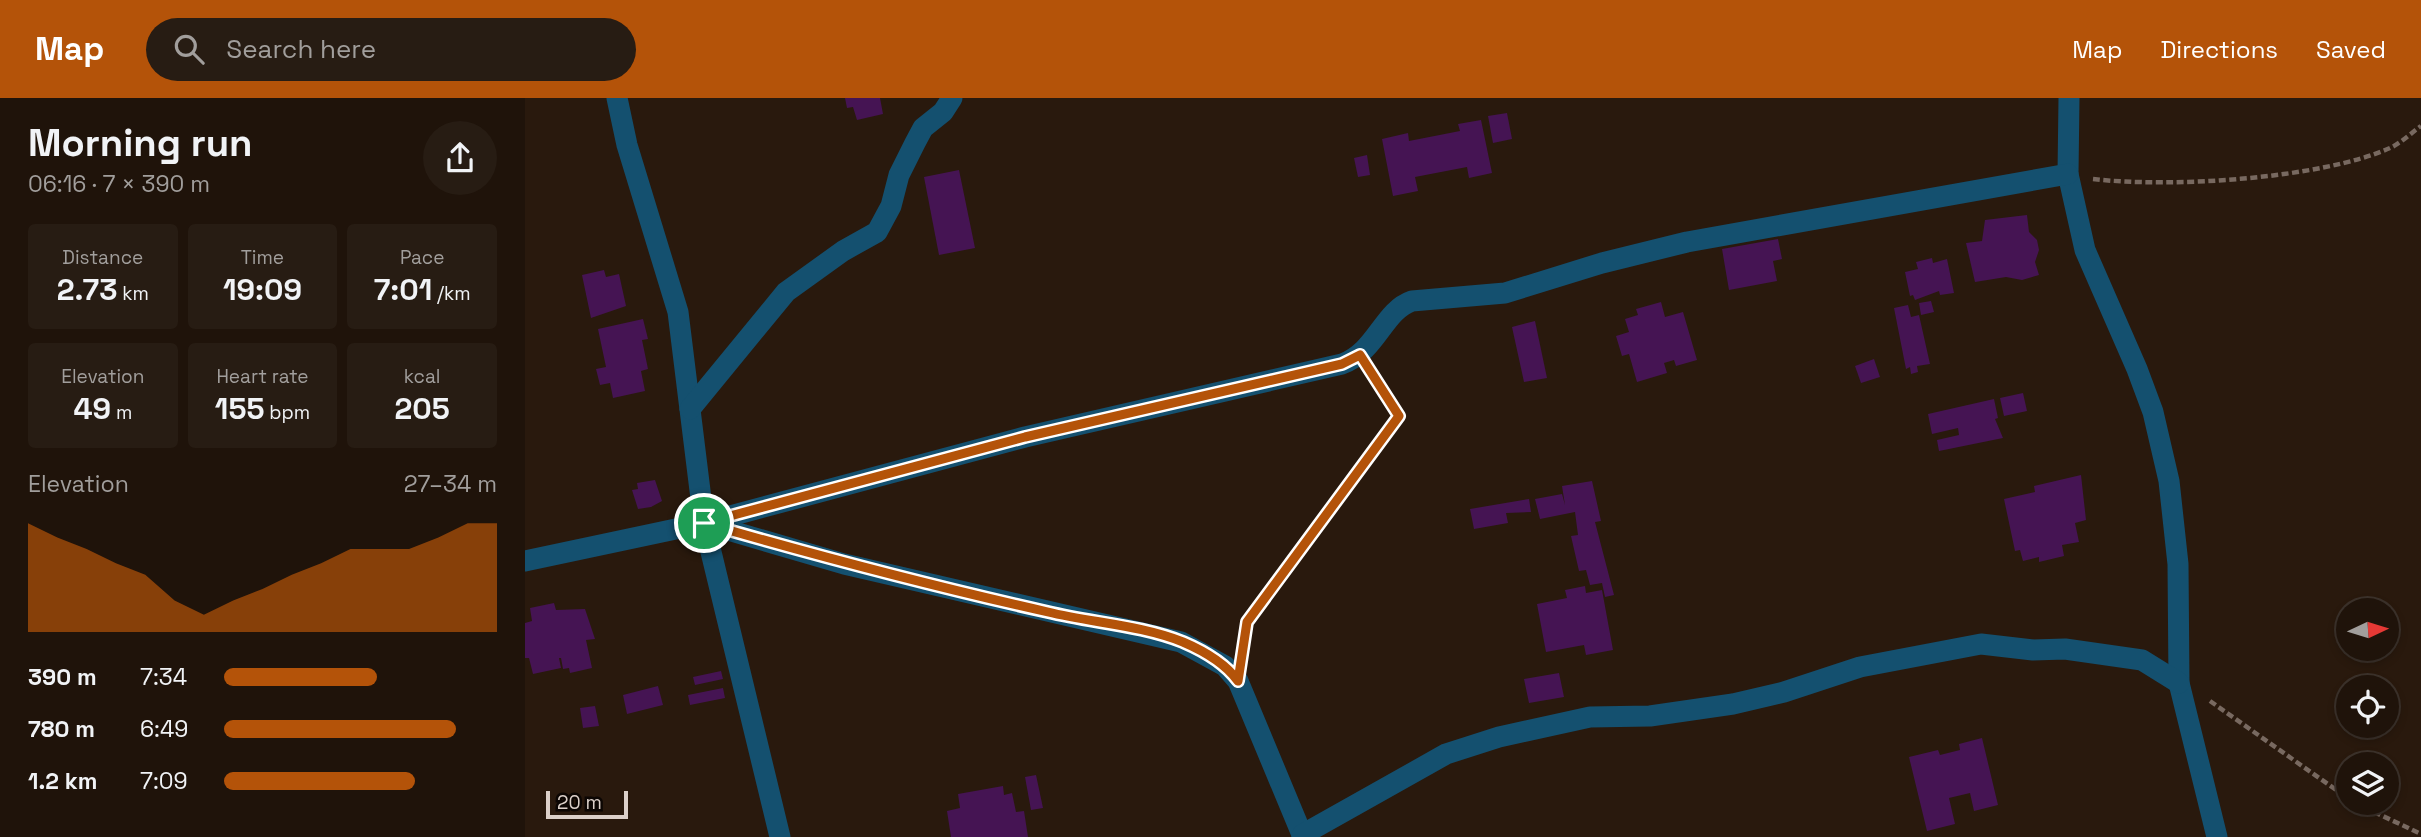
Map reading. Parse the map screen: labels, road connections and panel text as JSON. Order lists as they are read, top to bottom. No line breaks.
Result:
{"scale_bar":"20 m","north":"right","page":{"header":"Map","search":"Search here","nav":["Map","Directions","Saved"],"heading":["Morning run","06:16 · 7 × 390 m"],"stats":[["Distance","2.73 km"],["Time","19:09"],["Pace","7:01 /km"],["Elevation","49 m"],["Heart rate","155 bpm"],["kcal","205"]],"chart":["Elevation","27–34 m"],"list":[{"name":"390 m","note":"7:34"},{"name":"780 m","note":"6:49"},{"name":"1.2 km","note":"7:09"}],"scale":"20 m"}}
